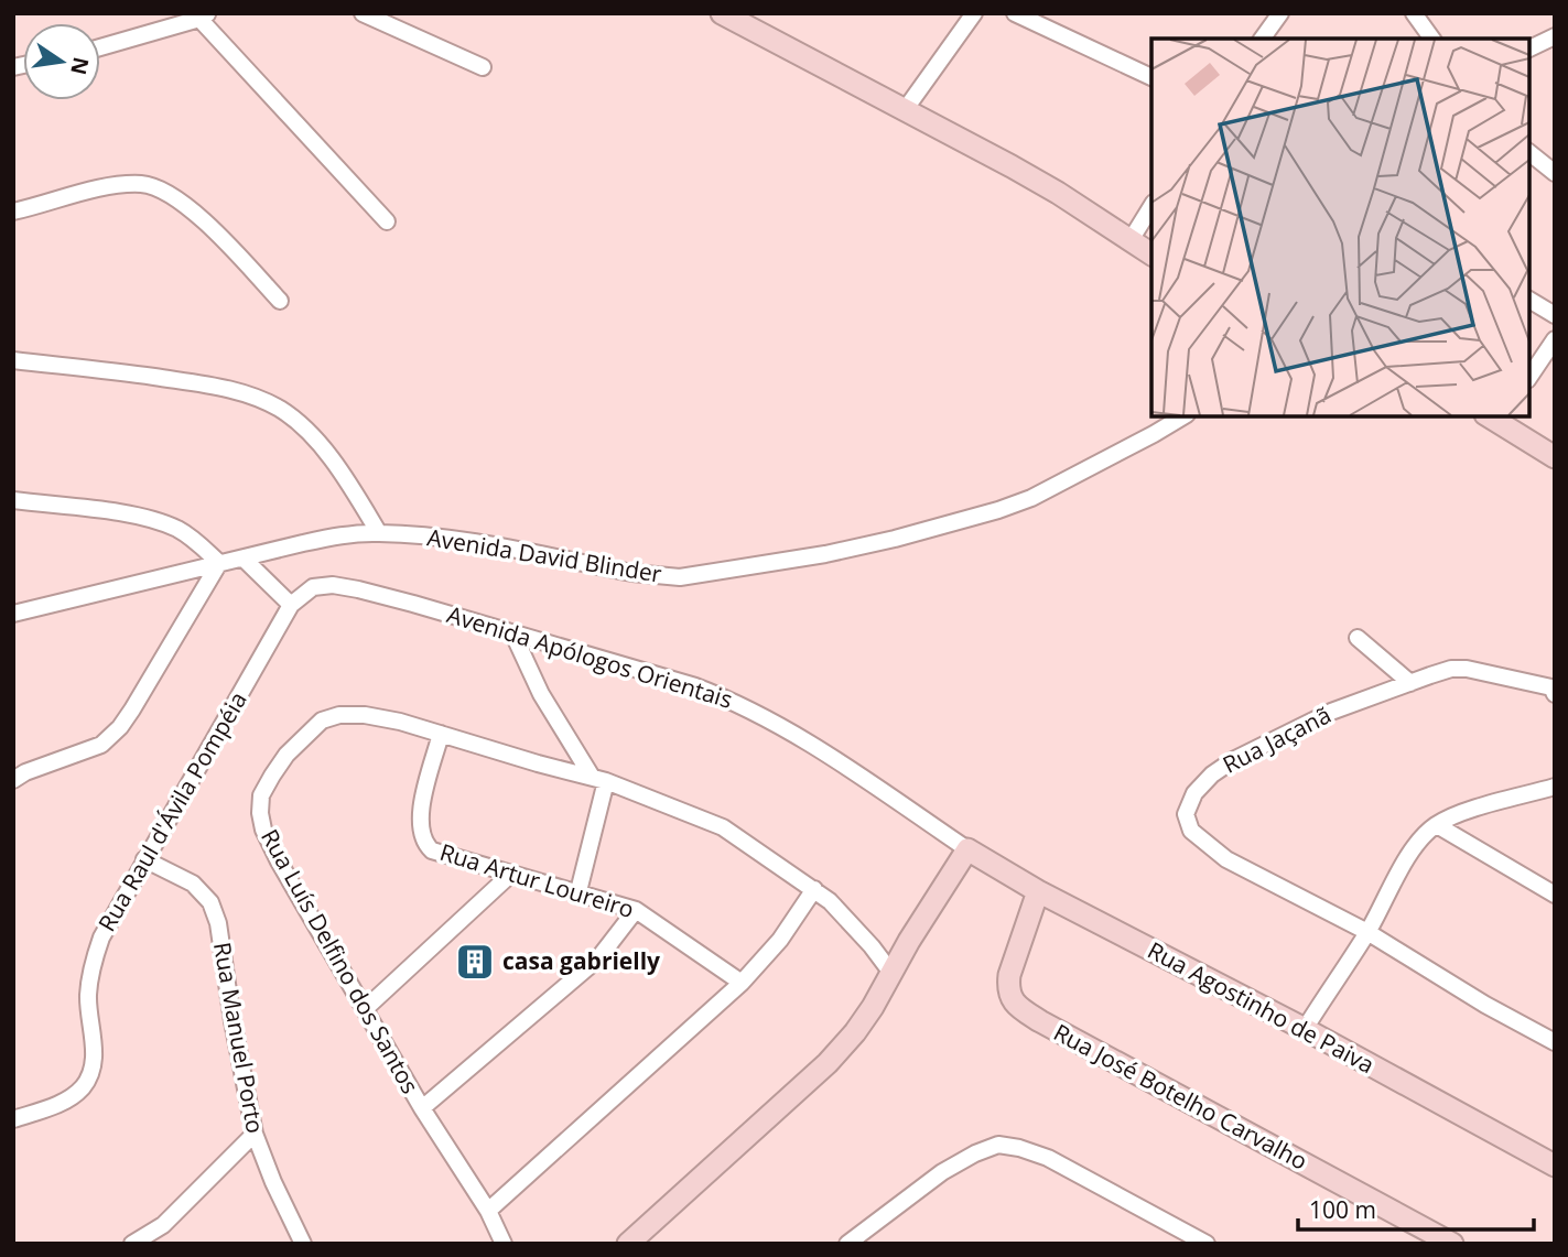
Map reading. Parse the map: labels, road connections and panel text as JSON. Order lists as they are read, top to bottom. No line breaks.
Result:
{"streets":{"main road":["Rua Agostinho de Paiva","Rua José Botelho Carvalho"],"street":["Avenida David Blinder","Avenida Apólogos Orientais","Rua Jaçanã","Rua Raul d'Ávila Pompéia","Rua Artur Loureiro","Rua Luís Delfino dos Santos","Rua Manuel Porto"]},"crossings":[["Avenida Apólogos Orientais","Rua Raul d'Ávila Pompéia"],["Avenida Apólogos Orientais","Rua Agostinho de Paiva"],["Rua Raul d'Ávila Pompéia","Rua Manuel Porto"],["Rua Artur Loureiro","Rua Luís Delfino dos Santos"],["Rua Agostinho de Paiva","Rua José Botelho Carvalho"]],"places":{"building":["casa gabrielly"]},"scale_bar":"100 m","north":"right"}
